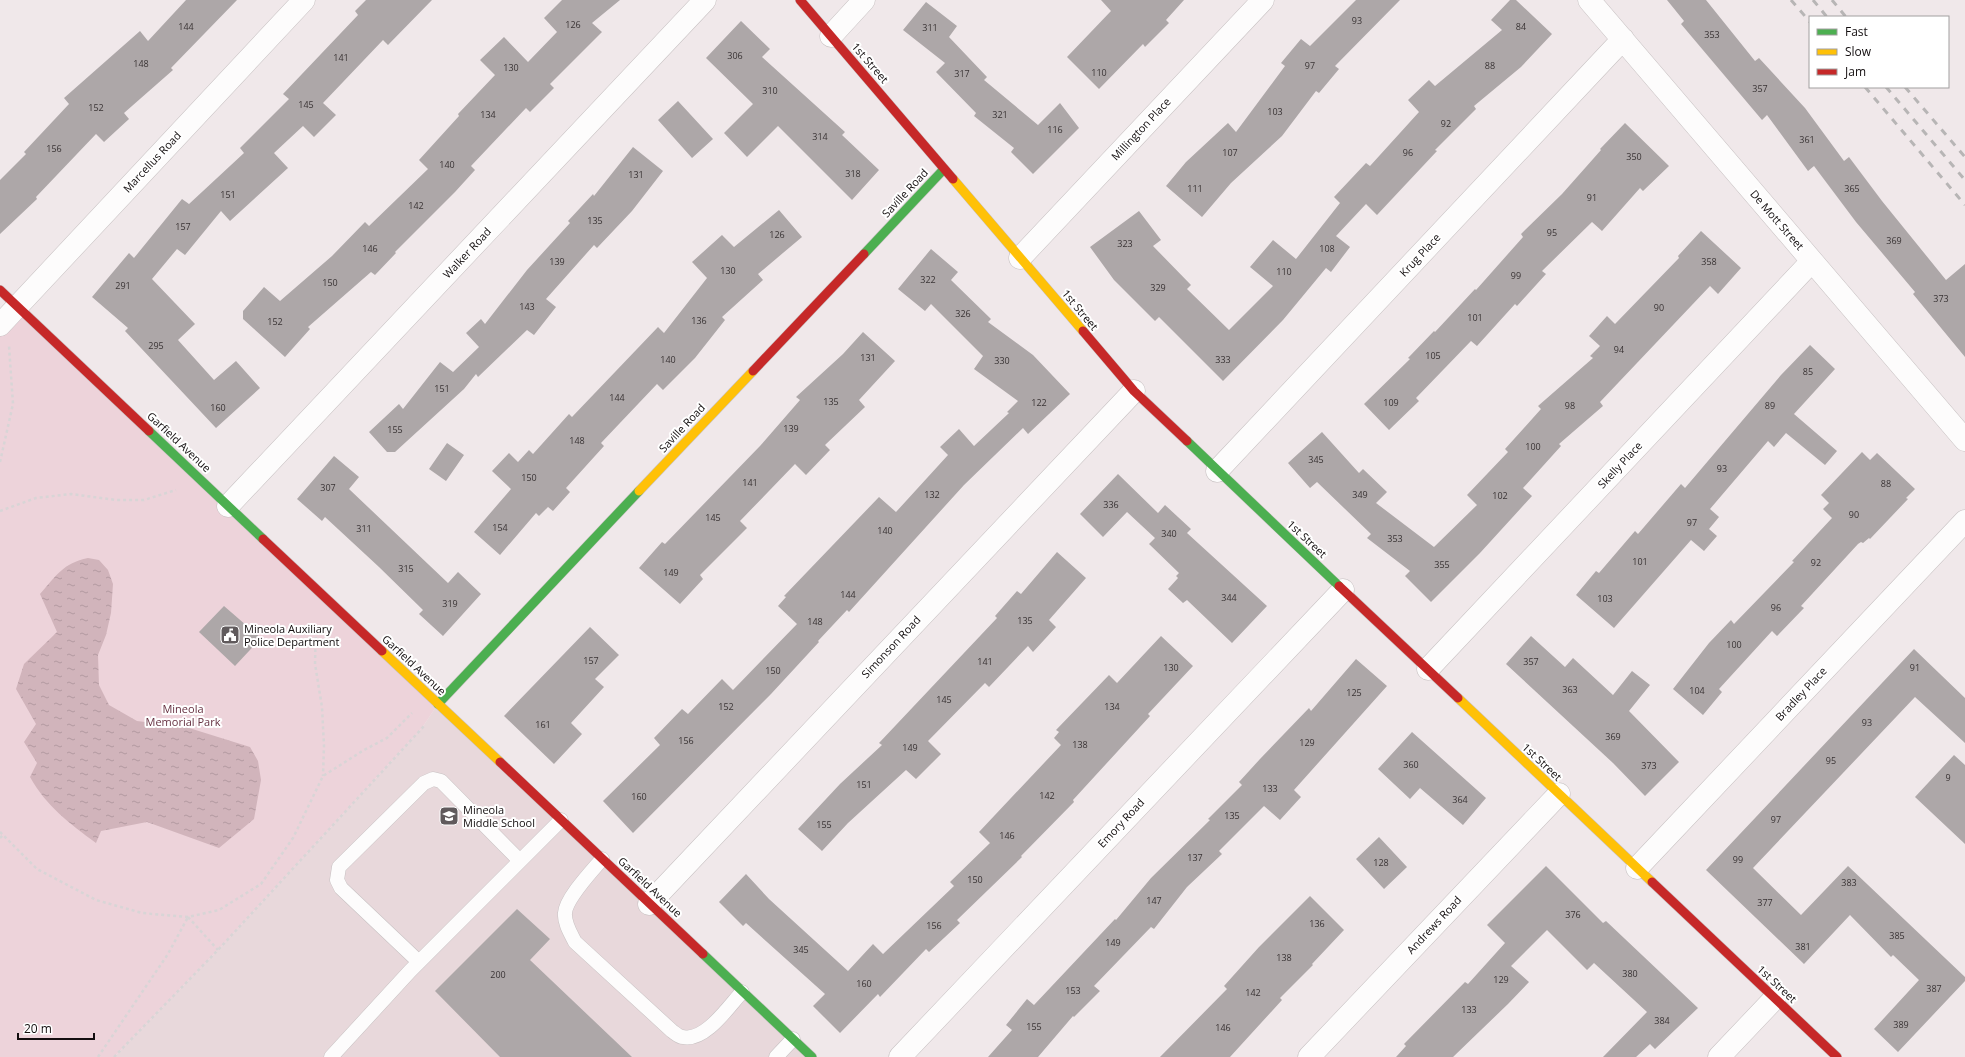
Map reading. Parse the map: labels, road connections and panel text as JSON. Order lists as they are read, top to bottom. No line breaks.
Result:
{"streets":{"street":["1st Street","Millington Place","Marcellus Road","Saville Road","De Mott Street","Walker Road","Krug Place","Garfield Avenue","Skelly Place","Simonson Road","Bradley Place","Emory Road","Andrews Road"]},"crossings":[["1st Street","Millington Place"],["1st Street","Saville Road"],["1st Street","Krug Place"],["1st Street","Skelly Place"],["1st Street","Simonson Road"],["1st Street","Bradley Place"],["1st Street","Emory Road"],["1st Street","Andrews Road"],["Marcellus Road","Garfield Avenue"],["Saville Road","Garfield Avenue"],["De Mott Street","Krug Place"],["De Mott Street","Skelly Place"],["Walker Road","Garfield Avenue"],["Garfield Avenue","Simonson Road"]],"parks":["Mineola Memorial Park"],"places":{"public building":["Mineola Auxiliary Police Department"],"school or university":["Mineola Middle School"]},"house_numbers":["93","126","144","84","311","353","306","141","148","97","88","130","110","317","357","310","145","152","103","134","321","92","116","314","361","156","107","96","350","140","318","131","111","365","151","91","142","135","157","95","126","369","323","146","108","139","358","130","110","99","322","150","291","329","373","143","90","326","101","136","152","295","94","105","131","140","333","330","85","151","144","135","122","109","98","89","160","139","155","148","100","345","93","150","141","88","307","132","349","102","336","90","145","97","154","311","140","340","353","101","92","355","315","149","144","344","103","319","96","135","148","100","157","141","357","130","91","150","363","104","125","145","152","134","93","161","369","156","129","138","149","95","360","373","9","151","133","142","160","364","135","97","155","146","137","99","128","150","383","147","377","376","136","156","385","149","381","345","138","380","200","129","160","387","153","142","133","384","389","155","146"],"legend":["Fast","Slow","Jam"],"scale_bar":"20 m"}
